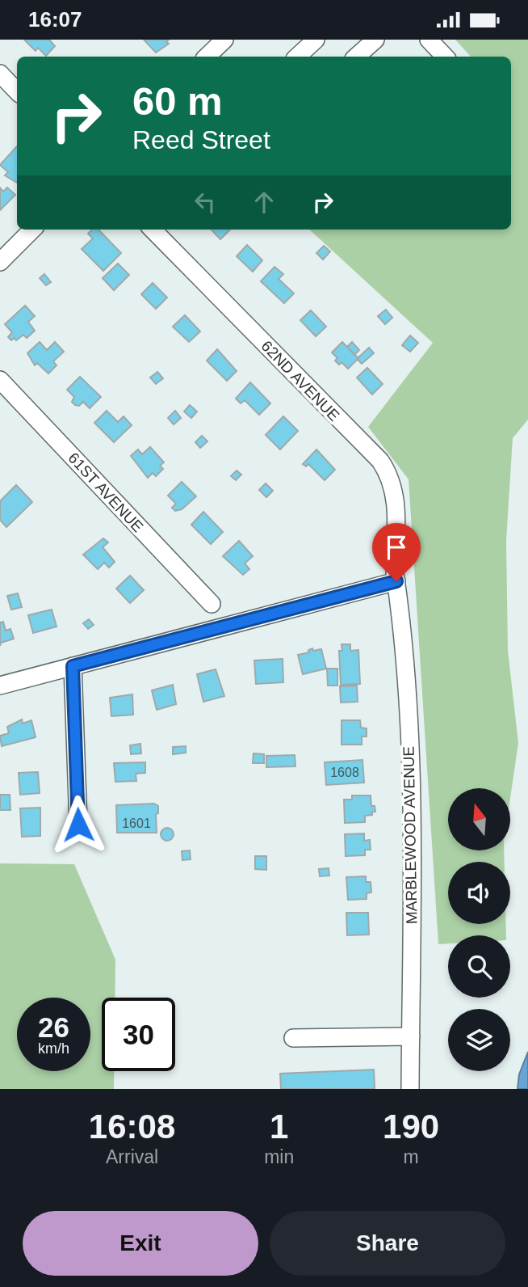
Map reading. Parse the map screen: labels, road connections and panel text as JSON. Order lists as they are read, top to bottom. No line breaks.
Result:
{"streets":{"street":["62ND AVENUE","61ST AVENUE","MARBLEWOOD AVENUE"]},"crossings":[["62ND AVENUE","MARBLEWOOD AVENUE"]],"house_numbers":["1608","1601"],"north":"top","page":{"status":"16:07","turn":["60 m","Reed Street"],"speed":"26 km/h","limit":"30","eta":["16:08","Arrival","1","min","190","m"],"buttons":["Exit","Share"]}}
